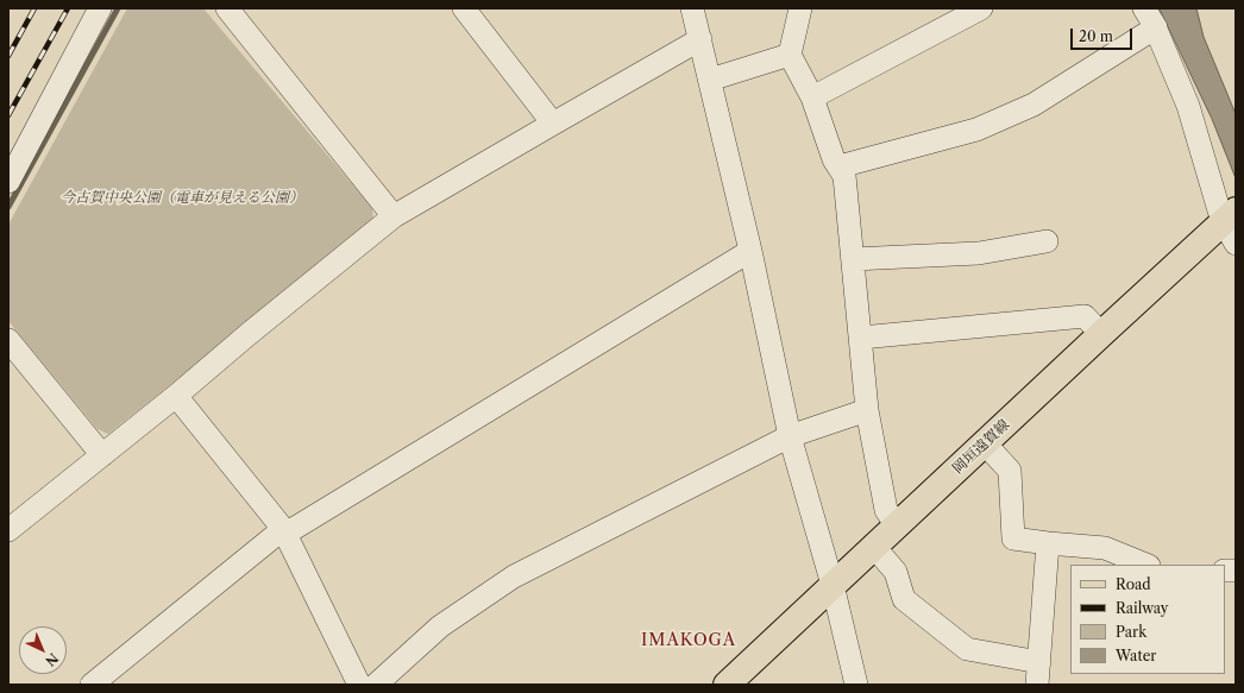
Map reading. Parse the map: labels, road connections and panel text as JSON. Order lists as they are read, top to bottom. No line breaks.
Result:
{"streets":{"main road":["岡垣遠賀線"]},"districts":["IMAKOGA"],"parks":["今古賀中央公園（電車が見える公園）"],"legend":["Road","Railway","Park","Water"],"scale_bar":"20 m","north":"bottom right"}
